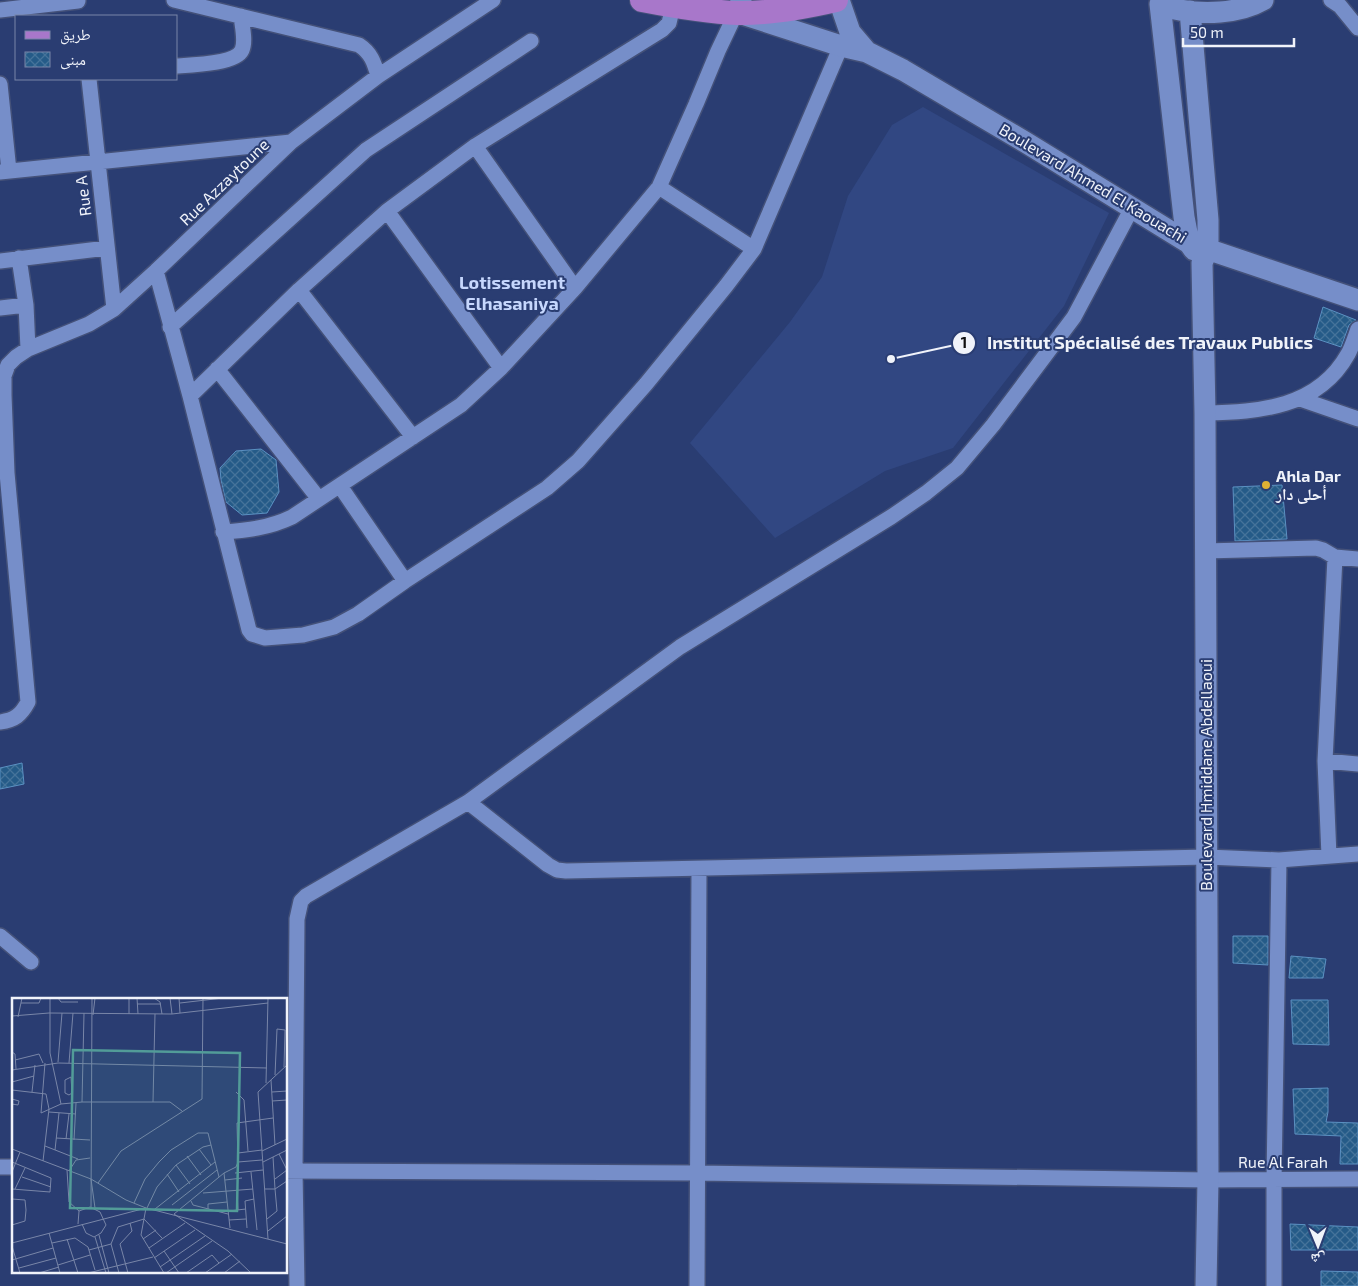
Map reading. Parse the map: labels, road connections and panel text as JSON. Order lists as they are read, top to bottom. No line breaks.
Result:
{"streets":{"street":["Rue Azzaytoune","Boulevard Ahmed El Kaouachi","Rue A","Boulevard Hmiddane Abdellaoui","Rue Al Farah"]},"crossings":[["Rue Azzaytoune","Rue A"],["Boulevard Ahmed El Kaouachi","Boulevard Hmiddane Abdellaoui"],["Boulevard Hmiddane Abdellaoui","Rue Al Farah"]],"districts":["Lotissement Elhasaniya"],"places":["Institut Spécialisé des Travaux Publics","Ahla Dar أحلى دار"],"legend":["طريق","مبنى"],"scale_bar":"50 m","north":"bottom"}
